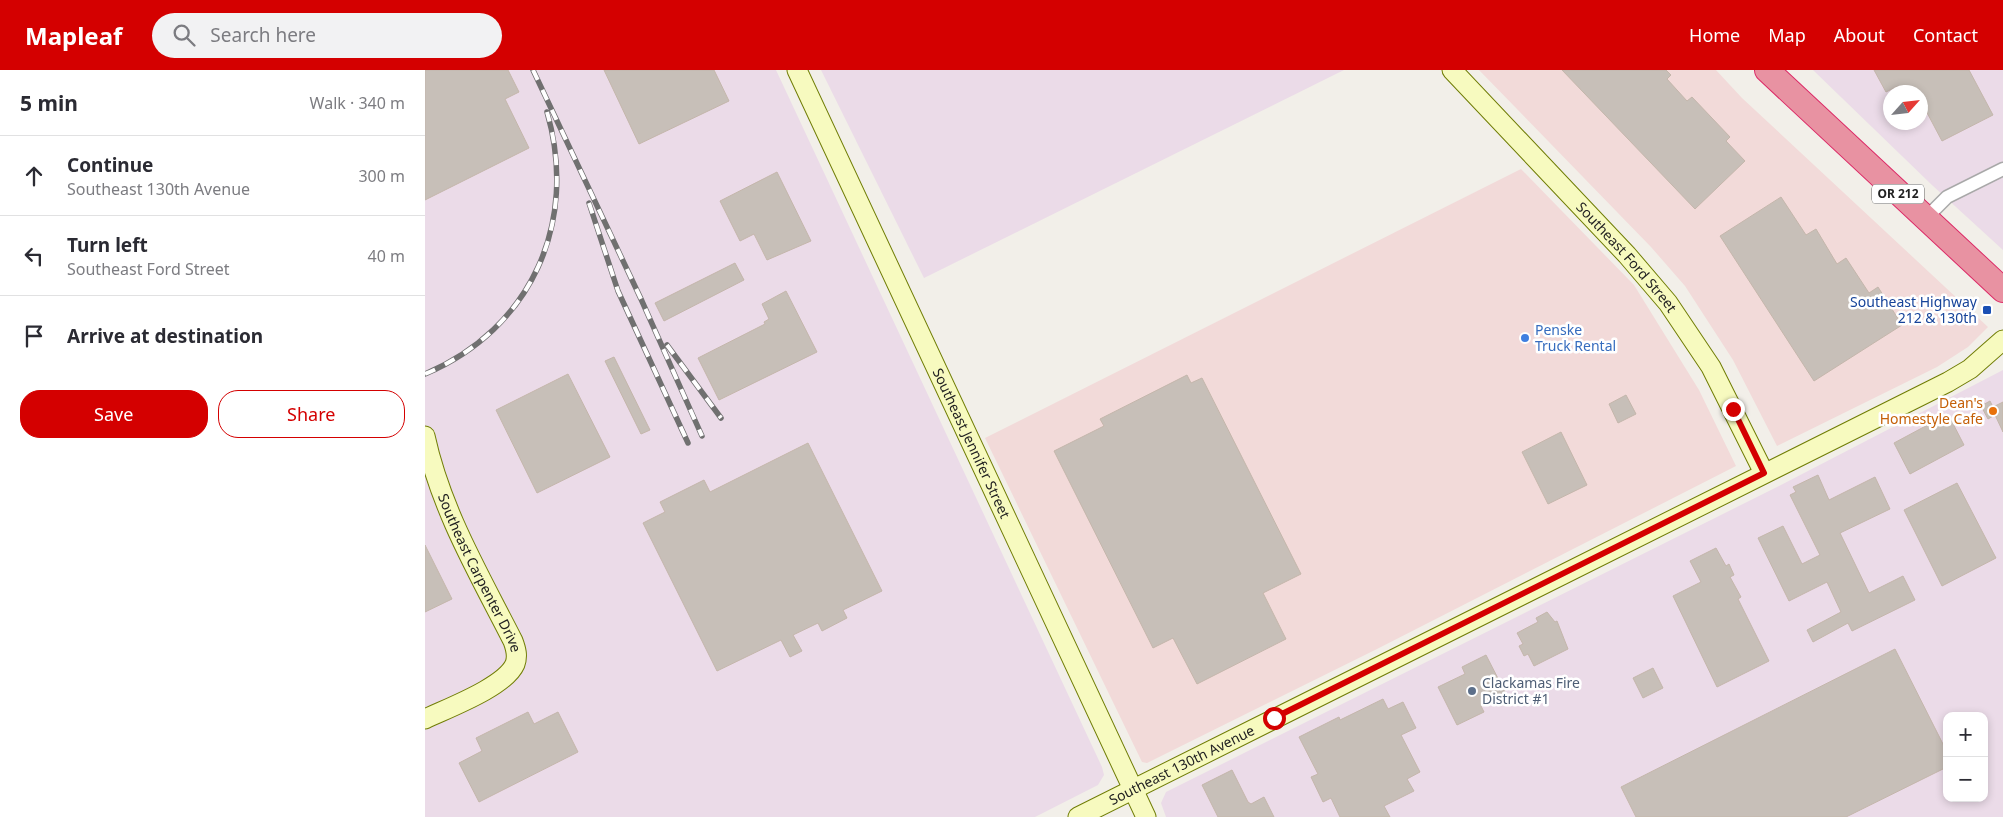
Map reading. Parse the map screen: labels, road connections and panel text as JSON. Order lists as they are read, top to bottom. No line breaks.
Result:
{"streets":{"highway":["OR 212"],"street":["Southeast Ford Street","Southeast Jennifer Street","Southeast Carpenter Drive","Southeast 130th Avenue"]},"crossings":[["Southeast Ford Street","Southeast 130th Avenue"],["Southeast Jennifer Street","Southeast 130th Avenue"]],"places":{"transit":["Southeast Highway 212 & 130th"],"other":["Penske Truck Rental","Dean's Homestyle Cafe","Clackamas Fire District #1"]},"north":"top right","page":{"header":"Mapleaf","search":"Search here","nav":["Home","Map","About","Contact"],"heading":["5 min","Walk · 340 m"],"list":[["Continue","Southeast 130th Avenue","300 m"],["Turn left","Southeast Ford Street","40 m"],"Arrive at destination"],"buttons":["Save","Share"],"map_buttons":["+","−"]}}
